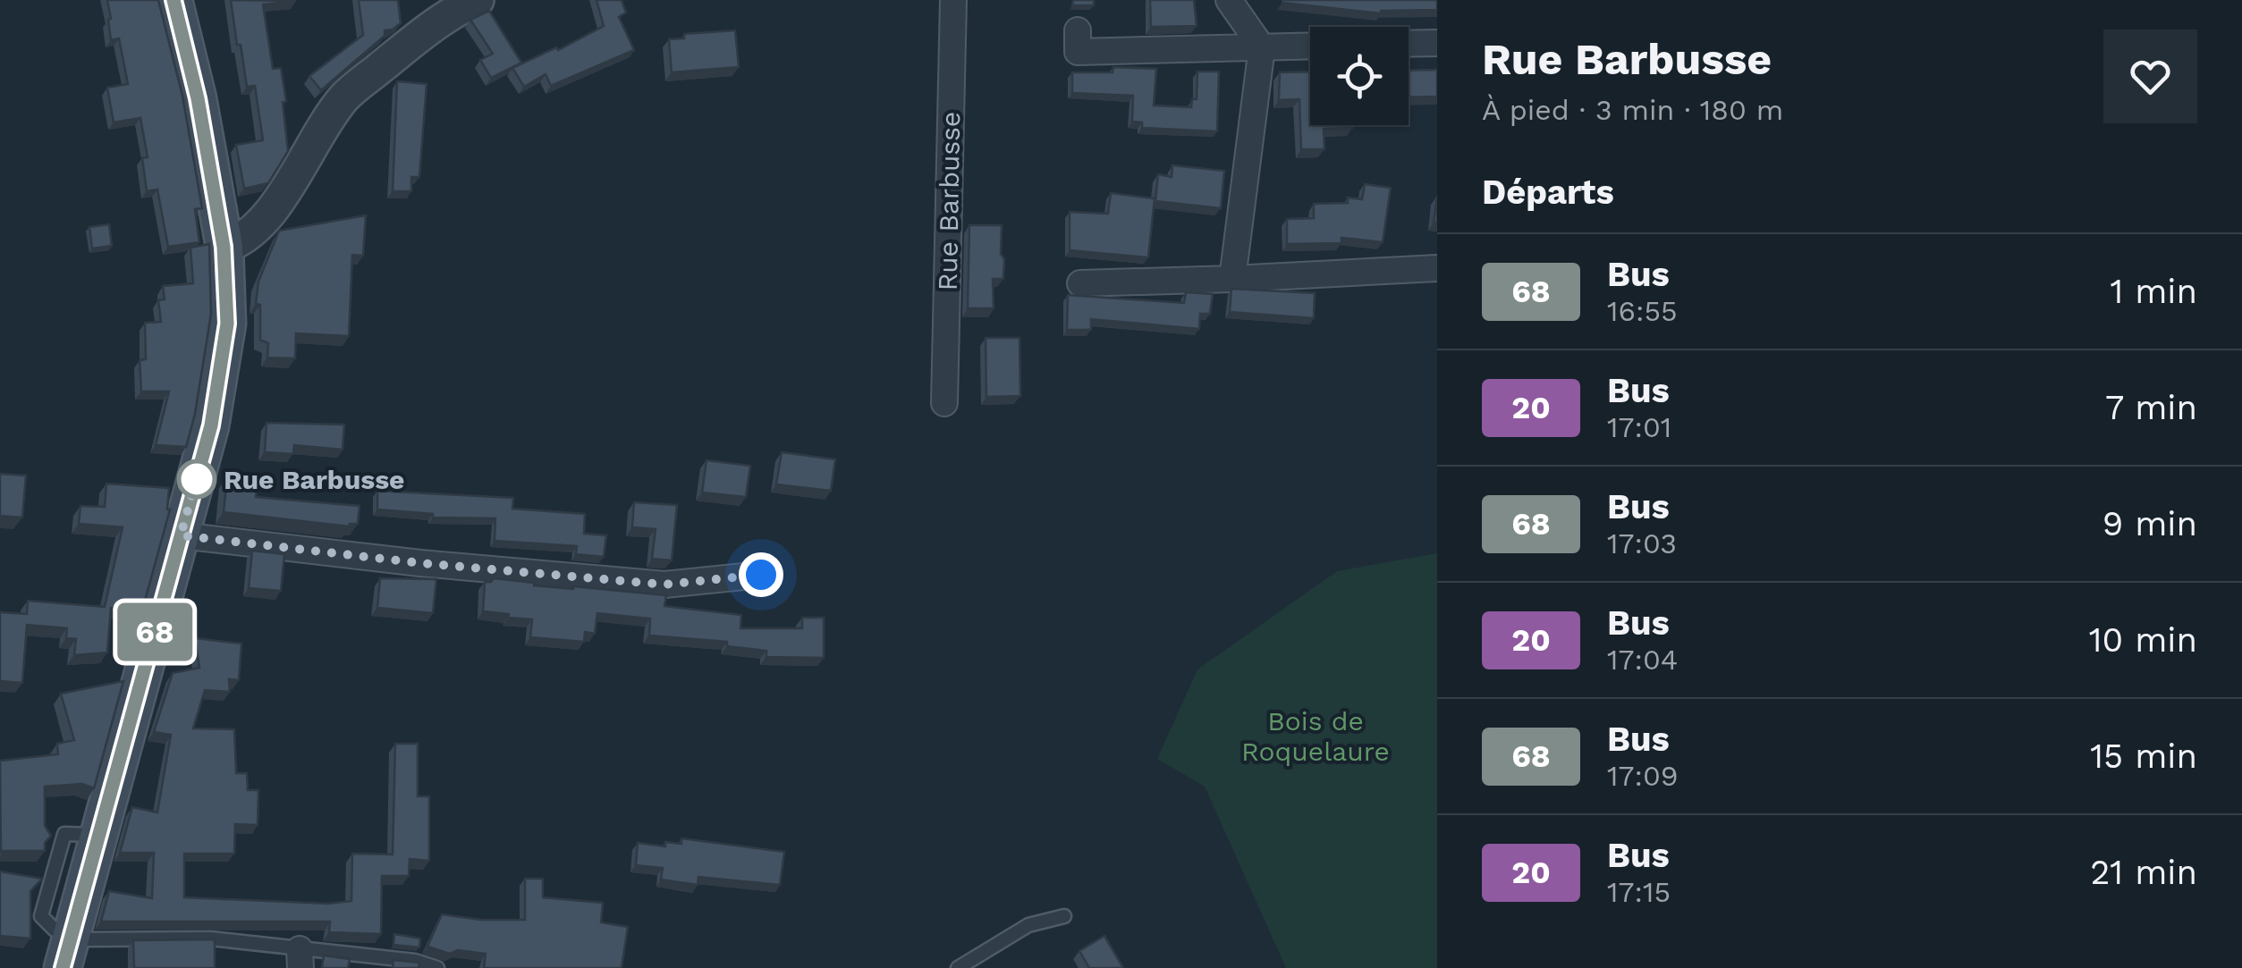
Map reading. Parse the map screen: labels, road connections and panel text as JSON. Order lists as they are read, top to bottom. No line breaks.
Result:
{"streets":{"street":["Rue Barbusse"]},"parks":["Bois de Roquelaure"],"places":["Rue Barbusse"],"lines":["bus line 68"],"page":{"on_map":"68","heading":[["Rue Barbusse","À pied · 3 min · 180 m"],"Départs"],"list":[{"mark":"68","name":"Bus","note":"16:55","value":"1 min"},{"mark":"20","name":"Bus","note":"17:01","value":"7 min"},{"mark":"68","name":"Bus","note":"17:03","value":"9 min"},{"mark":"20","name":"Bus","note":"17:04","value":"10 min"},{"mark":"68","name":"Bus","note":"17:09","value":"15 min"},{"mark":"20","name":"Bus","note":"17:15","value":"21 min"}]}}
